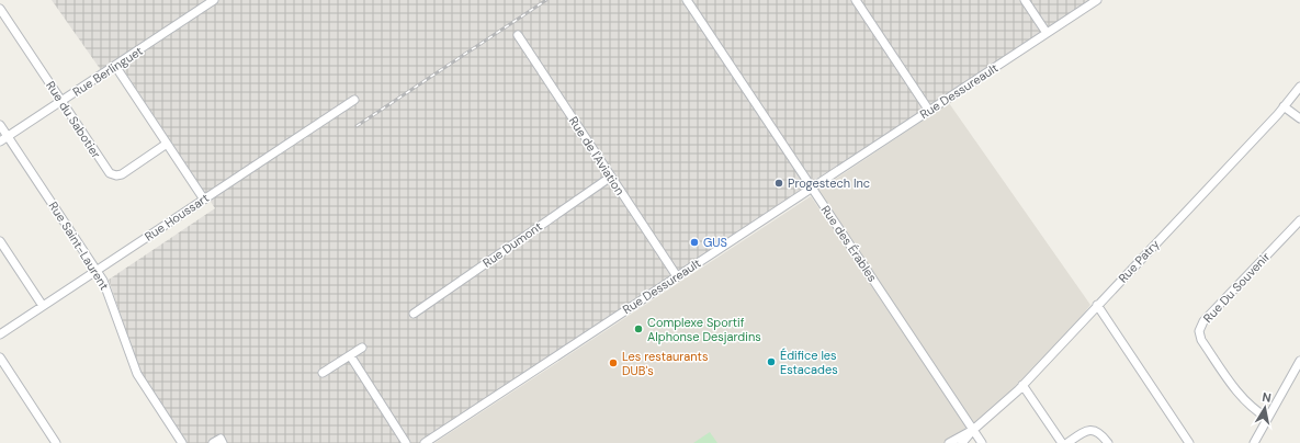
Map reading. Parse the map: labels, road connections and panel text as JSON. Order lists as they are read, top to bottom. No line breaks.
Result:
{"streets":{"street":["Rue Berlinguet","Rue Dessureault","Rue du Sabotier","Rue de l'Aviation","Rue Houssart","Rue des Érables","Rue Dumont","Rue Saint-Laurent","Rue Patry","Rue Du Souvenir"]},"crossings":[["Rue Berlinguet","Rue du Sabotier"],["Rue Berlinguet","Rue Saint-Laurent"],["Rue Dessureault","Rue de l'Aviation"],["Rue Dessureault","Rue des Érables"],["Rue de l'Aviation","Rue Dumont"],["Rue Houssart","Rue Saint-Laurent"],["Rue des Érables","Rue Patry"]],"places":["Progestech Inc","GUS","Complexe Sportif Alphonse Desjardins","Édifice les Estacades","Les restaurants DUB's"],"north":"top"}
